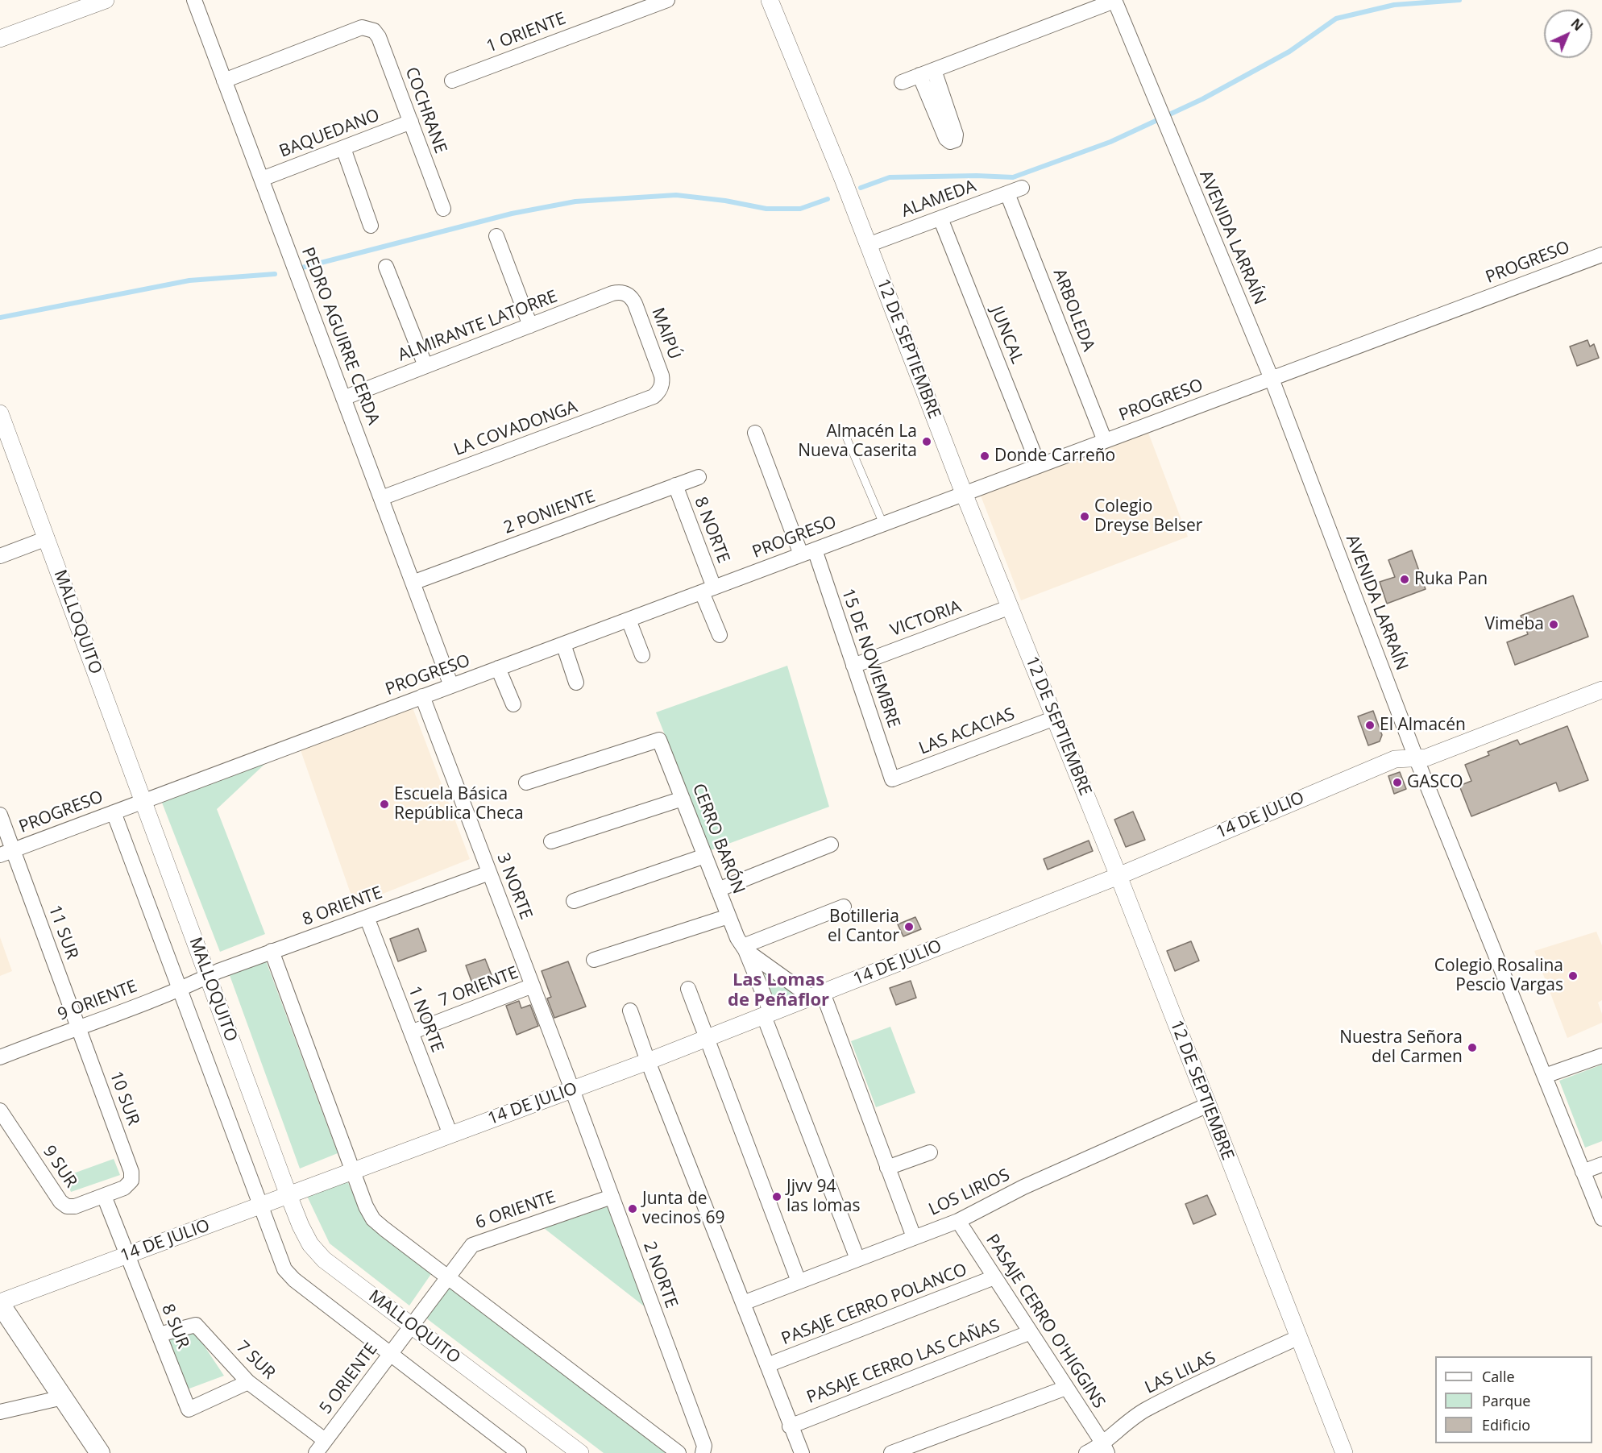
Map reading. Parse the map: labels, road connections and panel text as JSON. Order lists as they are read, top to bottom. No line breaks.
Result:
{"streets":{"street":["1 ORIENTE","COCHRANE","BAQUEDANO","ALAMEDA","AVENIDA LARRAÍN","PROGRESO","ARBOLEDA","ALMIRANTE LATORRE","MAIPÚ","JUNCAL","PEDRO AGUIRRE CERDA","12 DE SEPTIEMBRE","LA COVADONGA","2 PONIENTE","8 NORTE","VICTORIA","MALLOQUITO","15 DE NOVIEMBRE","LAS ACACIAS","14 DE JULIO","CERRO BARÓN","3 NORTE","8 ORIENTE","11 SUR","7 ORIENTE","9 ORIENTE","1 NORTE","10 SUR","9 SUR","LOS LIRIOS","6 ORIENTE","2 NORTE","PASAJE CERRO POLANCO","PASAJE CERRO O'HIGGINS","8 SUR","7 SUR","PASAJE CERRO LAS CAÑAS","LAS LILAS","5 ORIENTE"]},"crossings":[["COCHRANE","BAQUEDANO"],["COCHRANE","PEDRO AGUIRRE CERDA"],["BAQUEDANO","PEDRO AGUIRRE CERDA"],["ALAMEDA","ARBOLEDA"],["ALAMEDA","JUNCAL"],["ALAMEDA","12 DE SEPTIEMBRE"],["AVENIDA LARRAÍN","PROGRESO"],["AVENIDA LARRAÍN","14 DE JULIO"],["PROGRESO","ARBOLEDA"],["PROGRESO","JUNCAL"],["PROGRESO","PEDRO AGUIRRE CERDA"],["PROGRESO","12 DE SEPTIEMBRE"],["PROGRESO","8 NORTE"],["PROGRESO","MALLOQUITO"],["PROGRESO","15 DE NOVIEMBRE"],["PROGRESO","3 NORTE"],["PROGRESO","11 SUR"],["ALMIRANTE LATORRE","MAIPÚ"],["ALMIRANTE LATORRE","PEDRO AGUIRRE CERDA"],["MAIPÚ","LA COVADONGA"],["PEDRO AGUIRRE CERDA","LA COVADONGA"],["PEDRO AGUIRRE CERDA","2 PONIENTE"],["12 DE SEPTIEMBRE","VICTORIA"],["12 DE SEPTIEMBRE","LAS ACACIAS"],["12 DE SEPTIEMBRE","14 DE JULIO"],["12 DE SEPTIEMBRE","LOS LIRIOS"],["12 DE SEPTIEMBRE","LAS LILAS"],["2 PONIENTE","8 NORTE"],["VICTORIA","15 DE NOVIEMBRE"],["MALLOQUITO","14 DE JULIO"],["MALLOQUITO","8 ORIENTE"],["MALLOQUITO","9 ORIENTE"],["MALLOQUITO","6 ORIENTE"],["MALLOQUITO","5 ORIENTE"],["15 DE NOVIEMBRE","LAS ACACIAS"],["14 DE JULIO","CERRO BARÓN"],["14 DE JULIO","3 NORTE"],["14 DE JULIO","1 NORTE"],["14 DE JULIO","2 NORTE"],["14 DE JULIO","8 SUR"],["CERRO BARÓN","LOS LIRIOS"],["3 NORTE","8 ORIENTE"],["3 NORTE","7 ORIENTE"],["3 NORTE","2 NORTE"],["8 ORIENTE","9 ORIENTE"],["8 ORIENTE","1 NORTE"],["11 SUR","9 ORIENTE"],["11 SUR","10 SUR"],["7 ORIENTE","1 NORTE"],["9 ORIENTE","10 SUR"],["10 SUR","9 SUR"],["9 SUR","8 SUR"],["LOS LIRIOS","PASAJE CERRO O'HIGGINS"],["6 ORIENTE","2 NORTE"],["6 ORIENTE","5 ORIENTE"],["PASAJE CERRO POLANCO","PASAJE CERRO O'HIGGINS"],["PASAJE CERRO O'HIGGINS","PASAJE CERRO LAS CAÑAS"],["PASAJE CERRO O'HIGGINS","LAS LILAS"],["8 SUR","7 SUR"],["7 SUR","5 ORIENTE"]],"districts":["Las Lomas de Peñaflor"],"places":["Almacén La Nueva Caserita","Donde Carreño","Colegio Dreyse Belser","Ruka Pan","Vimeba","El Almacén","GASCO","Escuela Básica República Checa","Botilleria el Cantor","Colegio Rosalina Pescio Vargas","Nuestra Señora del Carmen","Jjvv 94 las lomas","Junta de vecinos 69"],"legend":["Calle","Parque","Edificio"],"north":"top right"}
